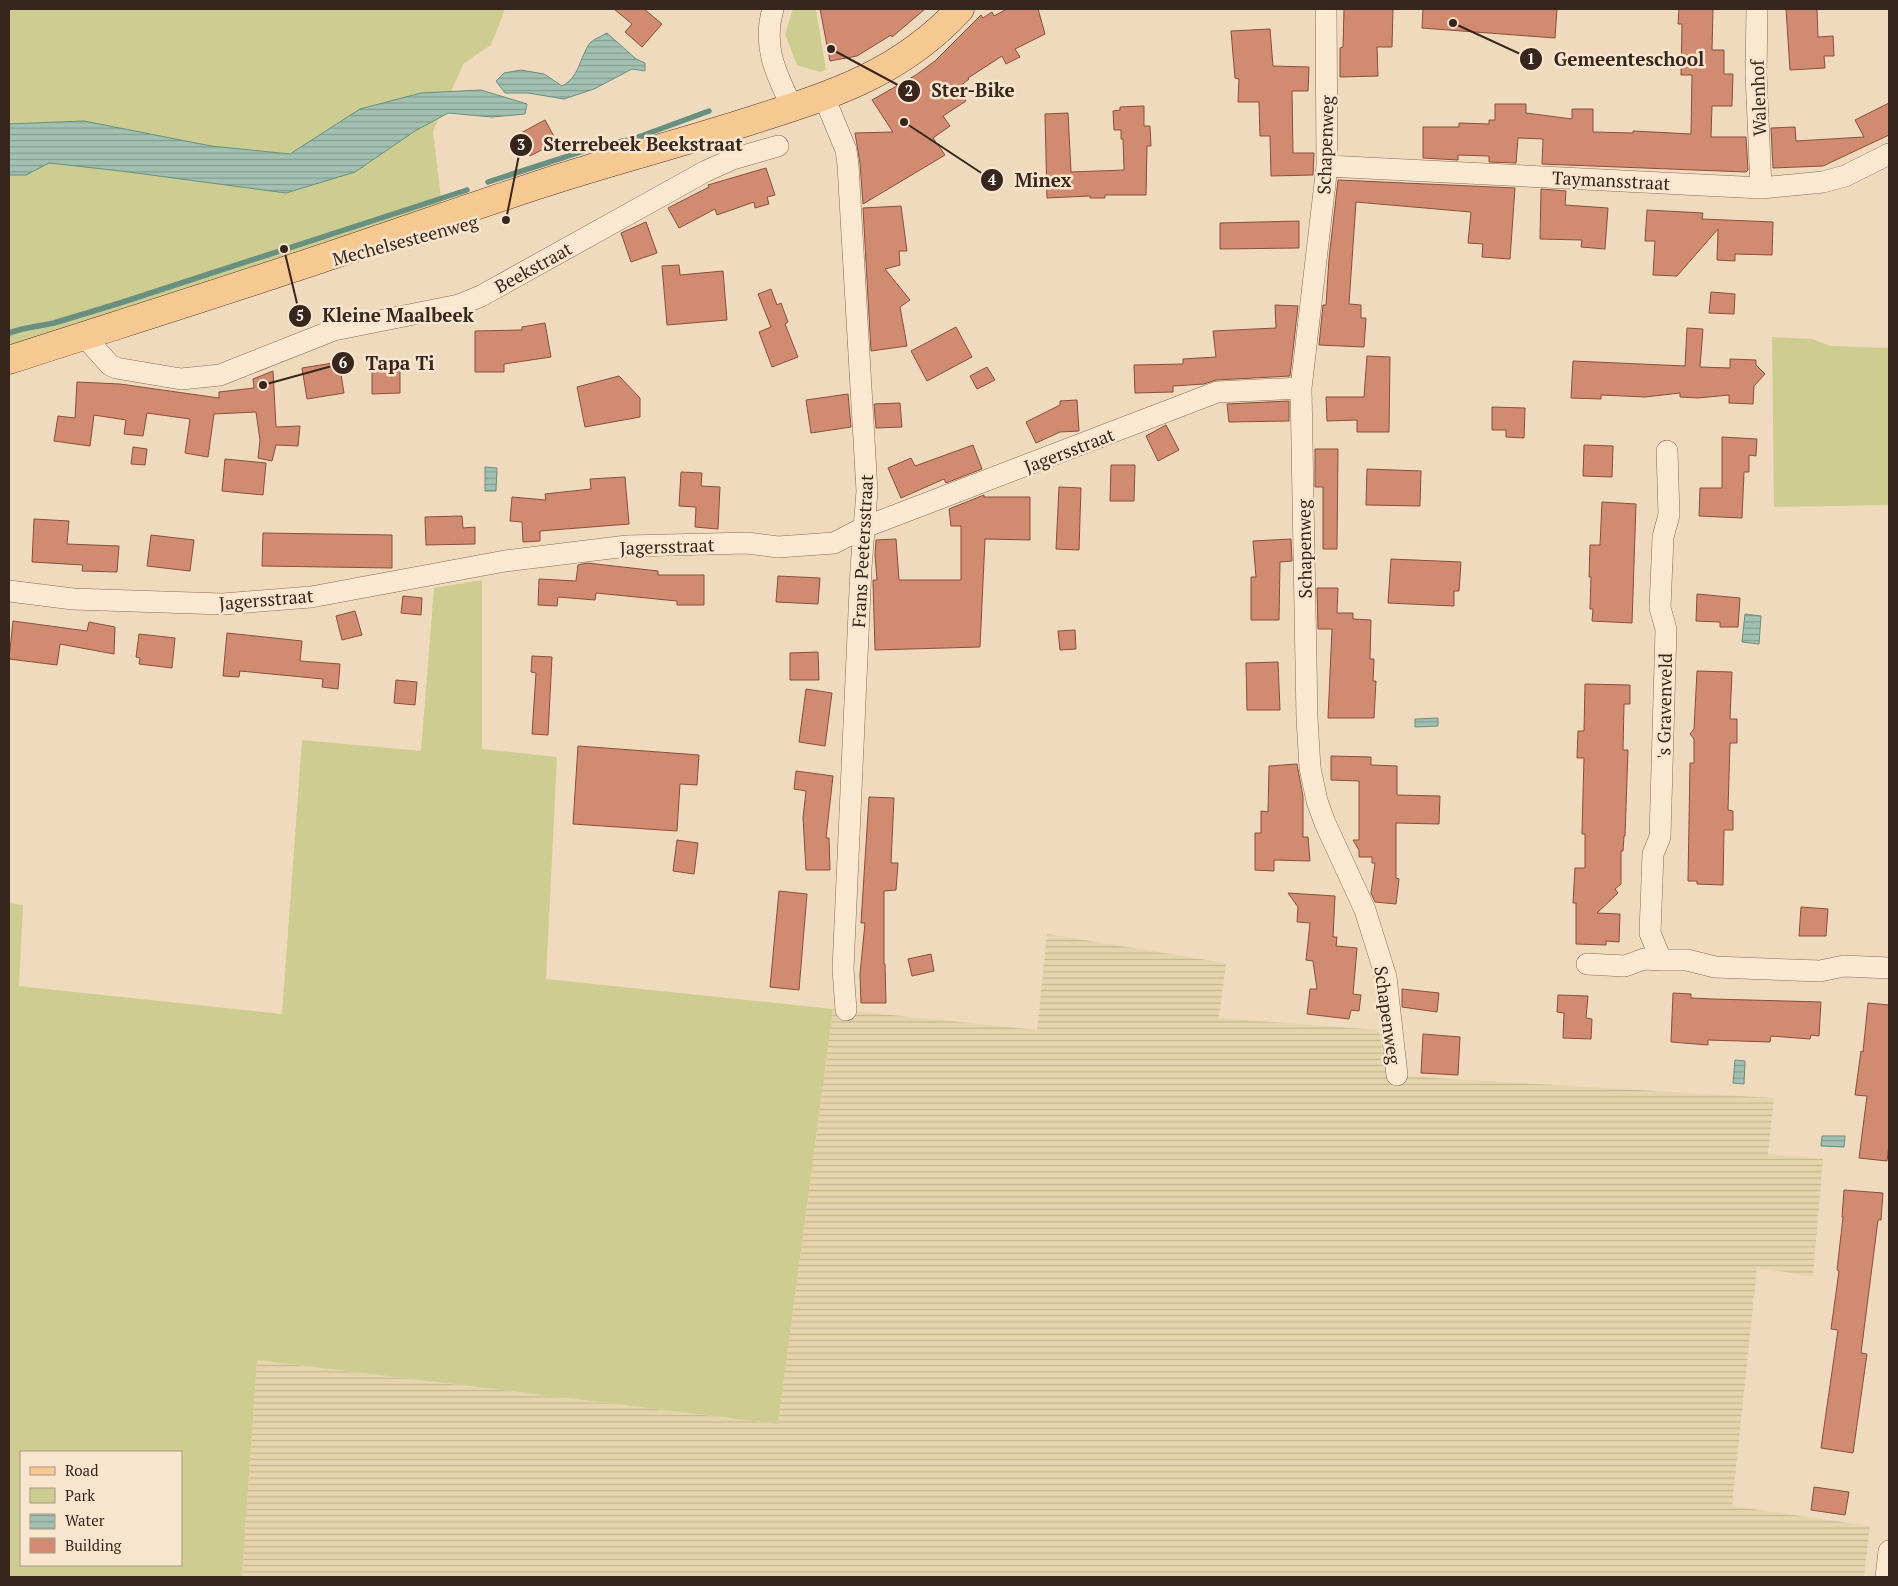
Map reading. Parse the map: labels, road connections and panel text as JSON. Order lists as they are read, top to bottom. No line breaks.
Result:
{"streets":{"main road":["Mechelsesteenweg"],"street":["Walenhof","Schapenweg","Taymansstraat","Beekstraat","Jagersstraat","Frans Peetersstraat","'s Gravenveld"]},"crossings":[["Walenhof","Taymansstraat"],["Schapenweg","Taymansstraat"],["Schapenweg","Jagersstraat"],["Mechelsesteenweg","Beekstraat"],["Mechelsesteenweg","Frans Peetersstraat"],["Jagersstraat","Frans Peetersstraat"]],"places":["Gemeenteschool","Ster-Bike","Minex","Sterrebeek Beekstraat","Kleine Maalbeek","Tapa Ti"],"legend":["Road","Park","Water","Building"]}
